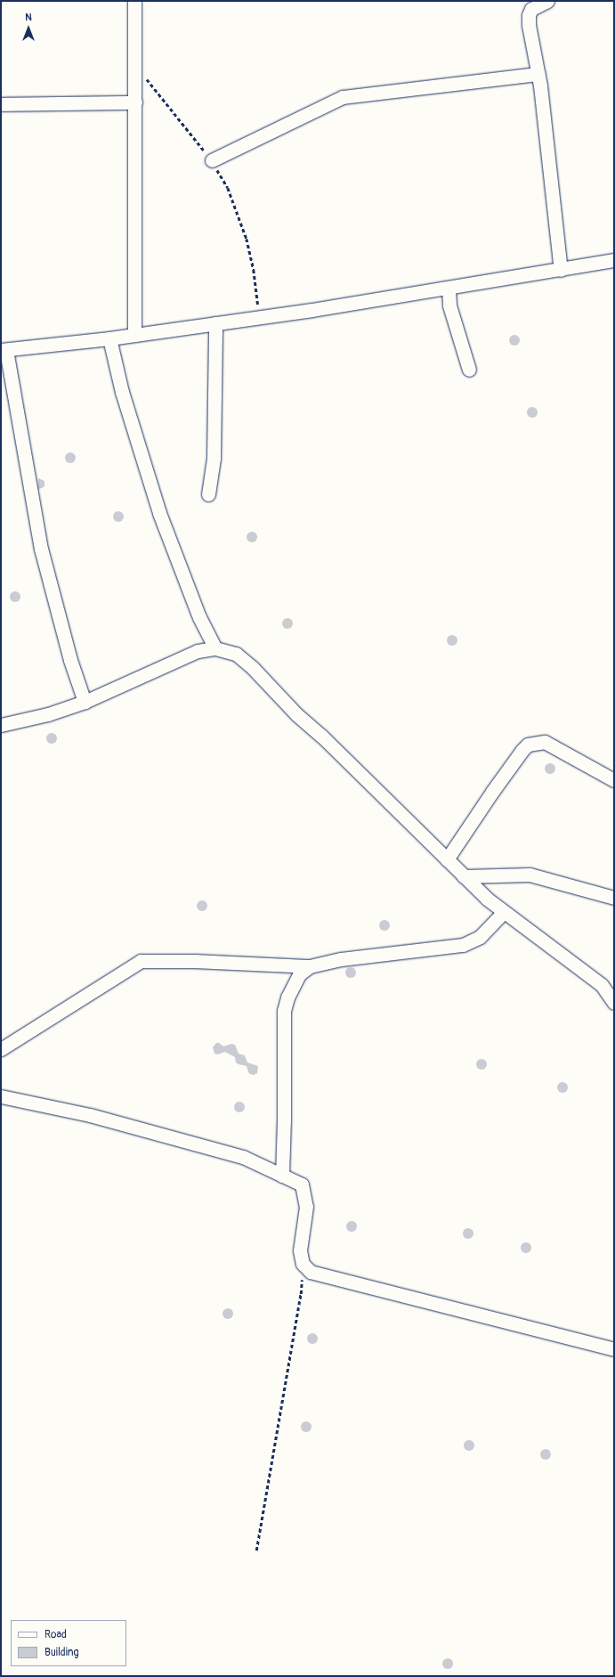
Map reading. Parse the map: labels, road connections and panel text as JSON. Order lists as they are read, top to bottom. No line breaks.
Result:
{"legend":["Road","Building"],"north":"top"}
